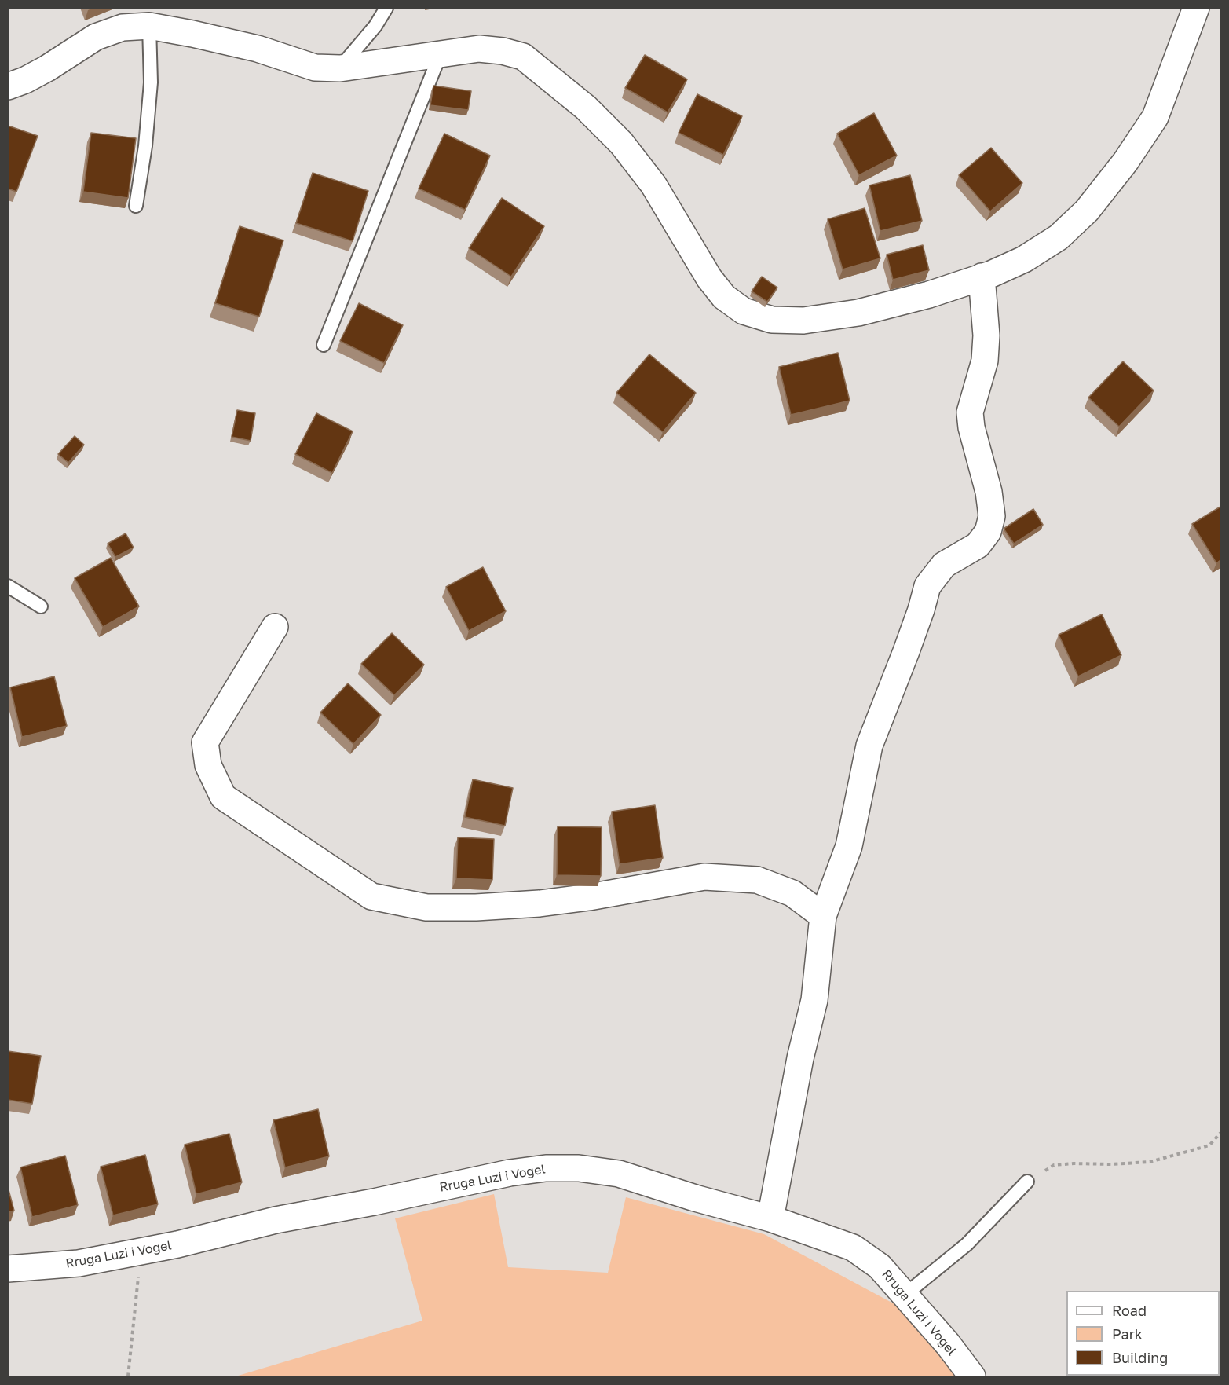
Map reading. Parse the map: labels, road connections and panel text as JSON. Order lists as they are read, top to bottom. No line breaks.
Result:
{"streets":{"street":["Rruga Luzi i Vogel"]},"legend":["Road","Park","Building"]}
